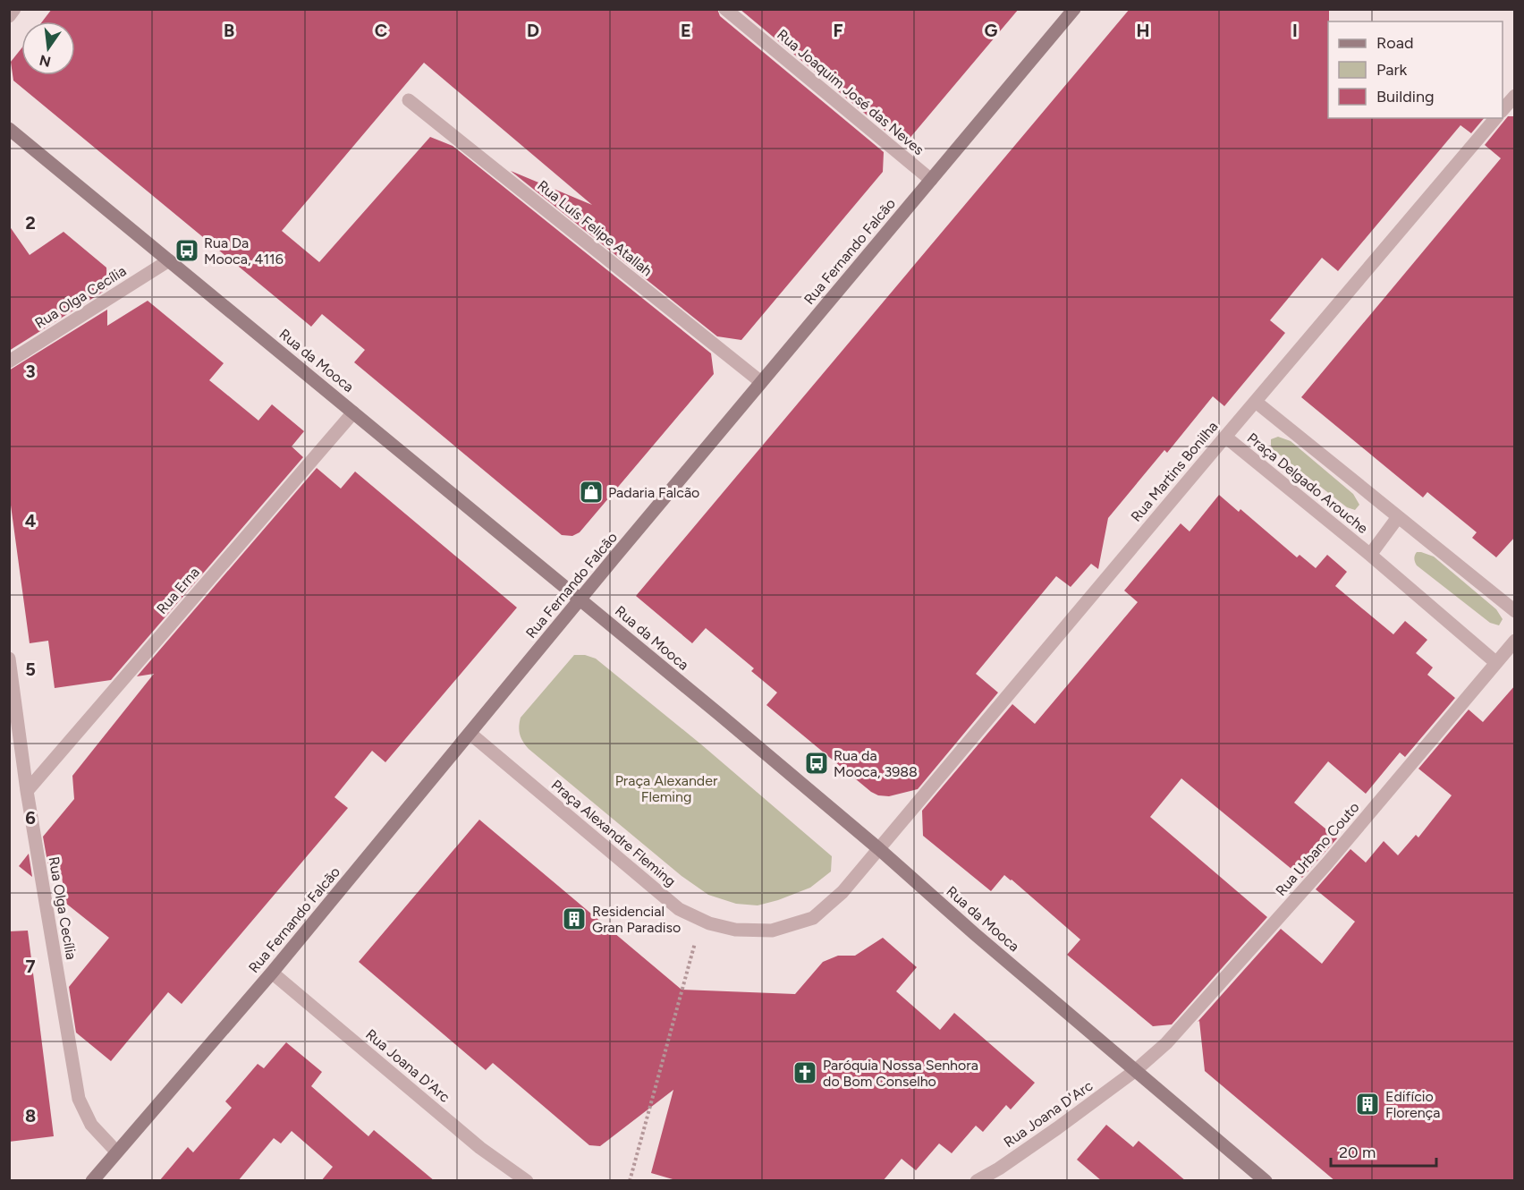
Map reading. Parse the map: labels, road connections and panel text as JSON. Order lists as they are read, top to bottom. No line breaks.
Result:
{"streets":{"main road":["Rua Fernando Falcão","Rua da Mooca"],"street":["Rua Joaquim José das Neves","Rua Luís Felipe Atallah","Rua Olga Cecília","Rua Martins Bonilha","Praça Delgado Arouche","Rua Erna","Praça Alexandre Fleming","Rua Urbano Couto","Rua Joana D'Arc"]},"crossings":[["Rua Joaquim José das Neves","Rua Fernando Falcão"],["Rua Luís Felipe Atallah","Rua Fernando Falcão"],["Rua Fernando Falcão","Rua Olga Cecília"],["Rua Fernando Falcão","Rua da Mooca"],["Rua Fernando Falcão","Praça Alexandre Fleming"],["Rua Fernando Falcão","Rua Joana D'Arc"],["Rua Olga Cecília","Rua da Mooca"],["Rua Olga Cecília","Rua Erna"],["Rua da Mooca","Rua Martins Bonilha"],["Rua da Mooca","Rua Erna"],["Rua da Mooca","Praça Alexandre Fleming"],["Rua da Mooca","Rua Urbano Couto"],["Rua da Mooca","Rua Joana D'Arc"],["Rua Martins Bonilha","Praça Delgado Arouche"],["Rua Martins Bonilha","Praça Alexandre Fleming"],["Praça Delgado Arouche","Rua Urbano Couto"],["Rua Urbano Couto","Rua Joana D'Arc"]],"parks":["Praça Alexander Fleming"],"places":{"bus stop":["Rua Da Mooca, 4116","Rua da Mooca, 3988"],"shop":["Padaria Falcão"],"building":["Residencial Gran Paradiso","Edifício Florença"],"church":["Paróquia Nossa Senhora do Bom Conselho"]},"legend":["Road","Park","Building"],"scale_bar":"20 m","north":"bottom","grid":{"columns":["B","C","D","E","F","G","H","I"],"rows":["2","3","4","5","6","7","8"]}}
